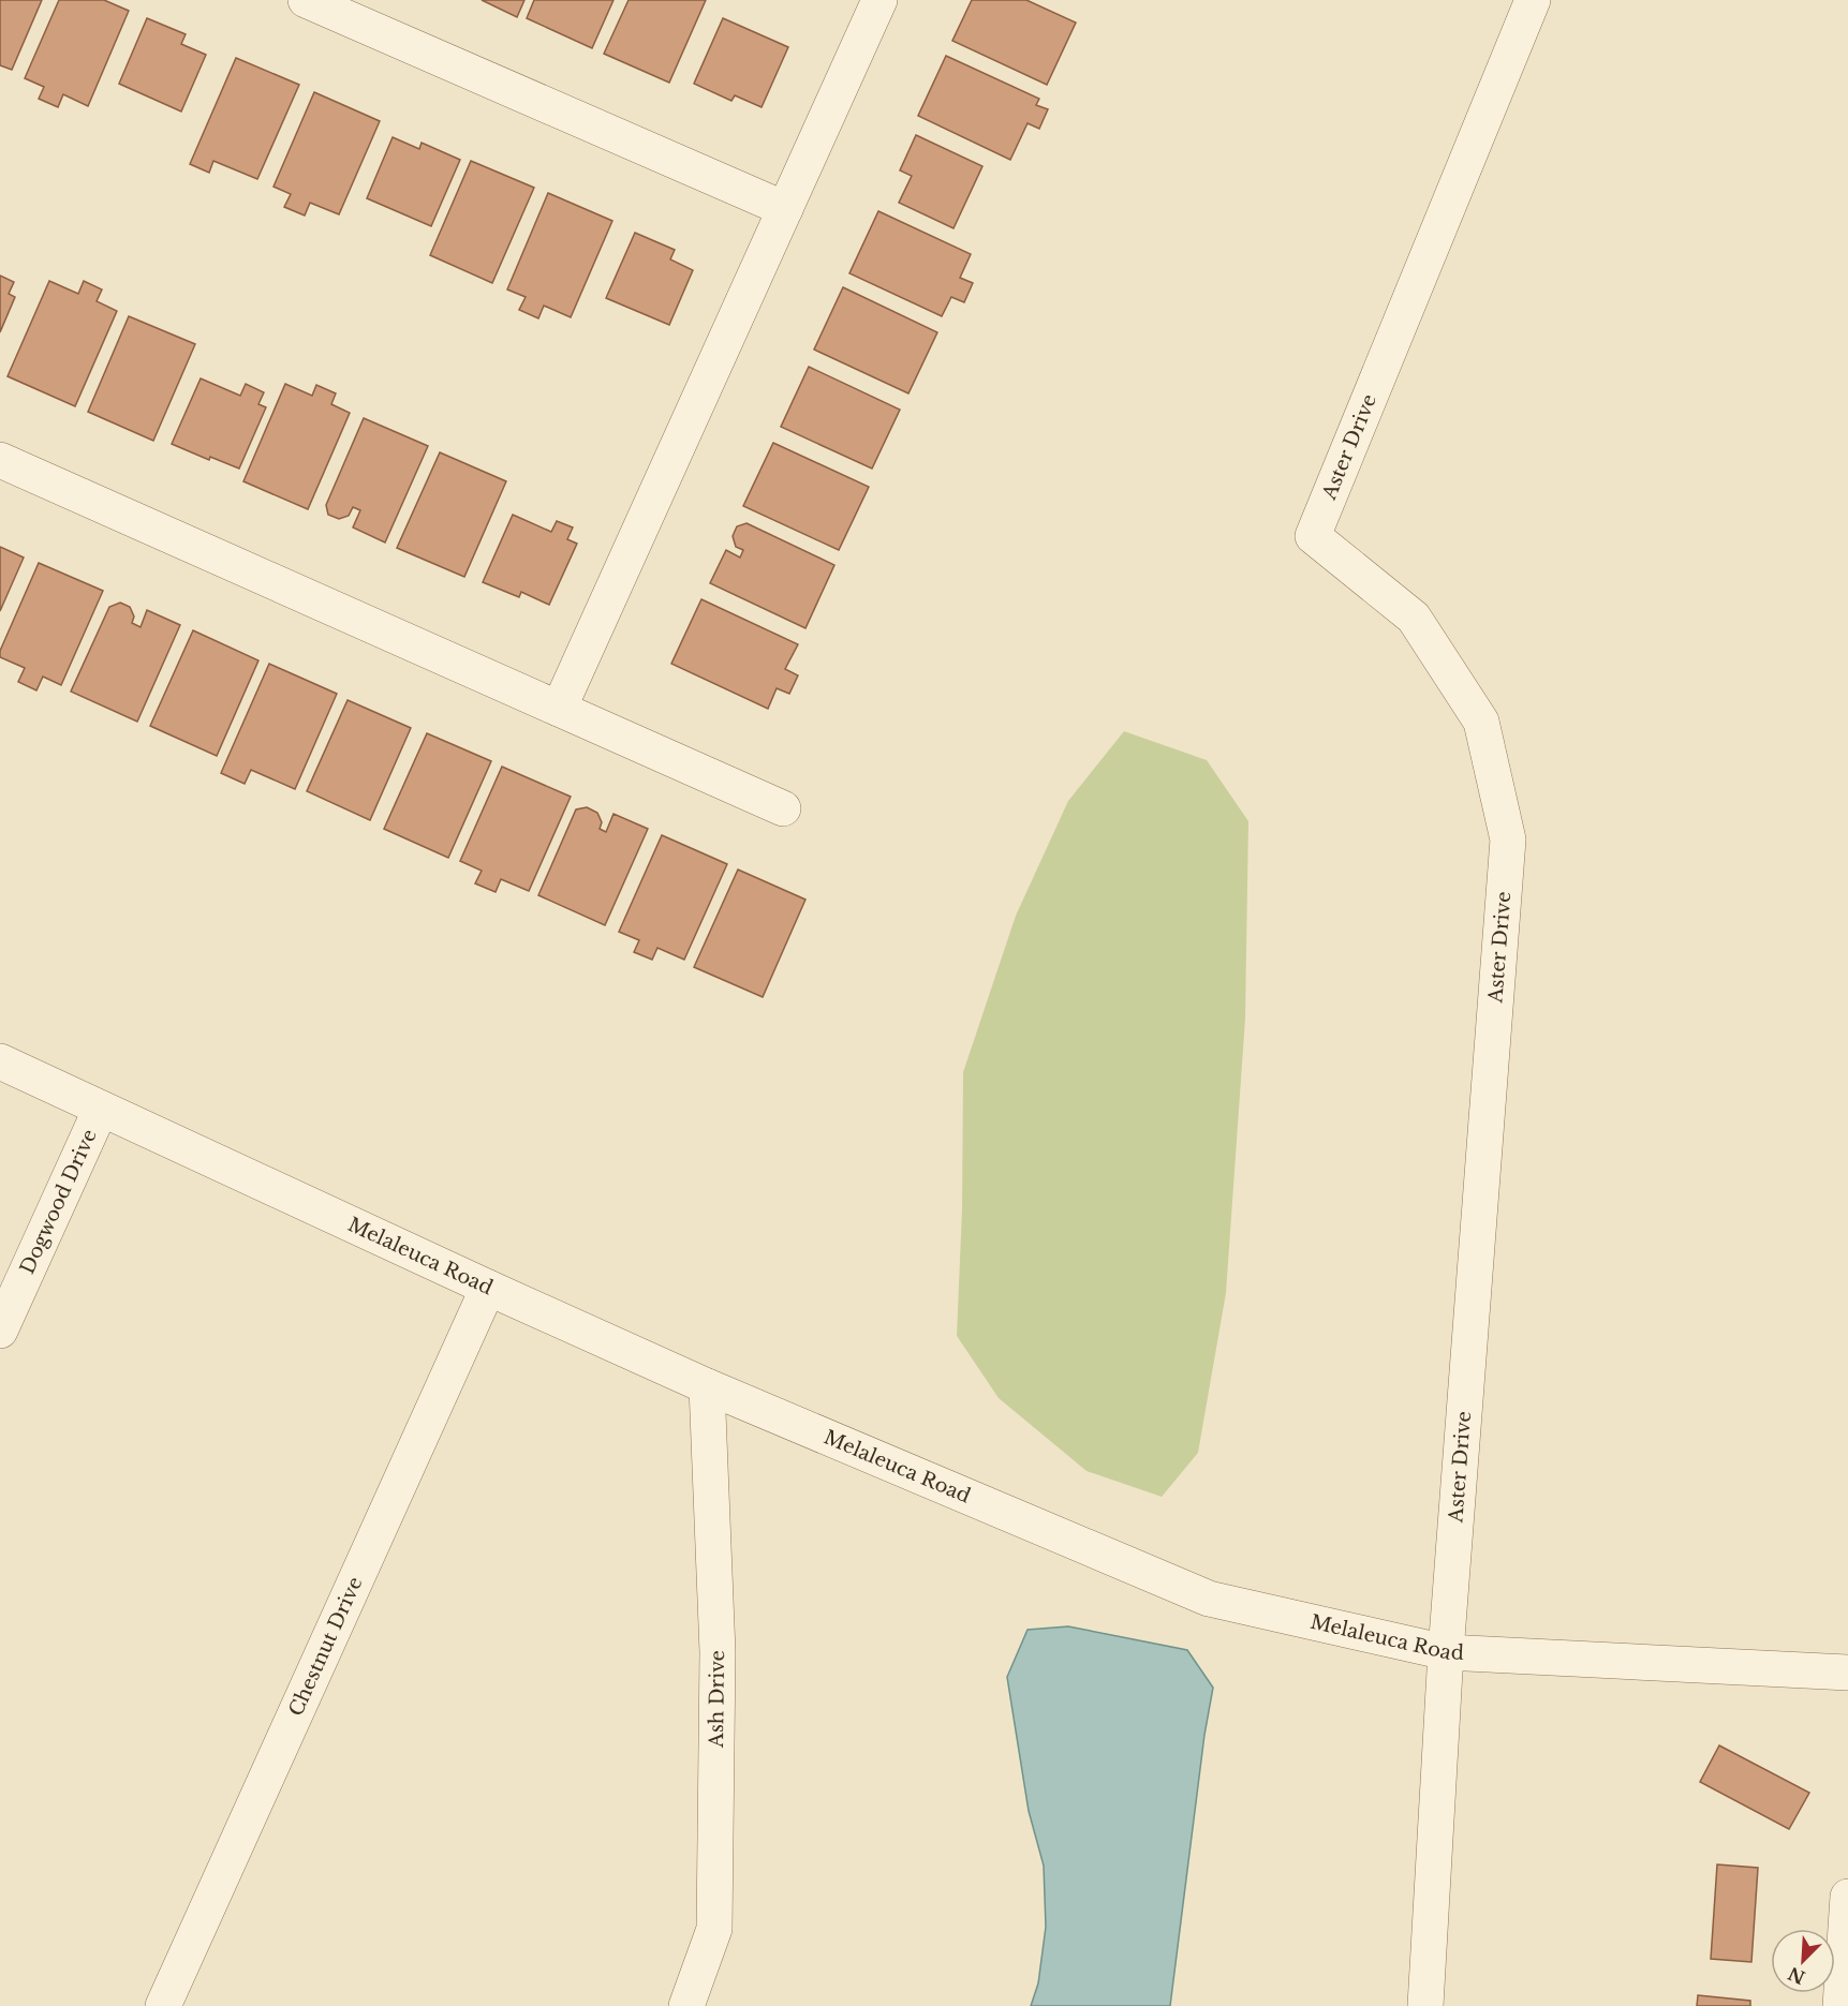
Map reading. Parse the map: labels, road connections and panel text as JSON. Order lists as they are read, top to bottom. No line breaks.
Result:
{"streets":{"street":["Aster Drive","Dogwood Drive","Melaleuca Road","Chestnut Drive","Ash Drive"]},"crossings":[["Aster Drive","Melaleuca Road"],["Dogwood Drive","Melaleuca Road"],["Melaleuca Road","Chestnut Drive"],["Melaleuca Road","Ash Drive"]],"north":"bottom left"}
